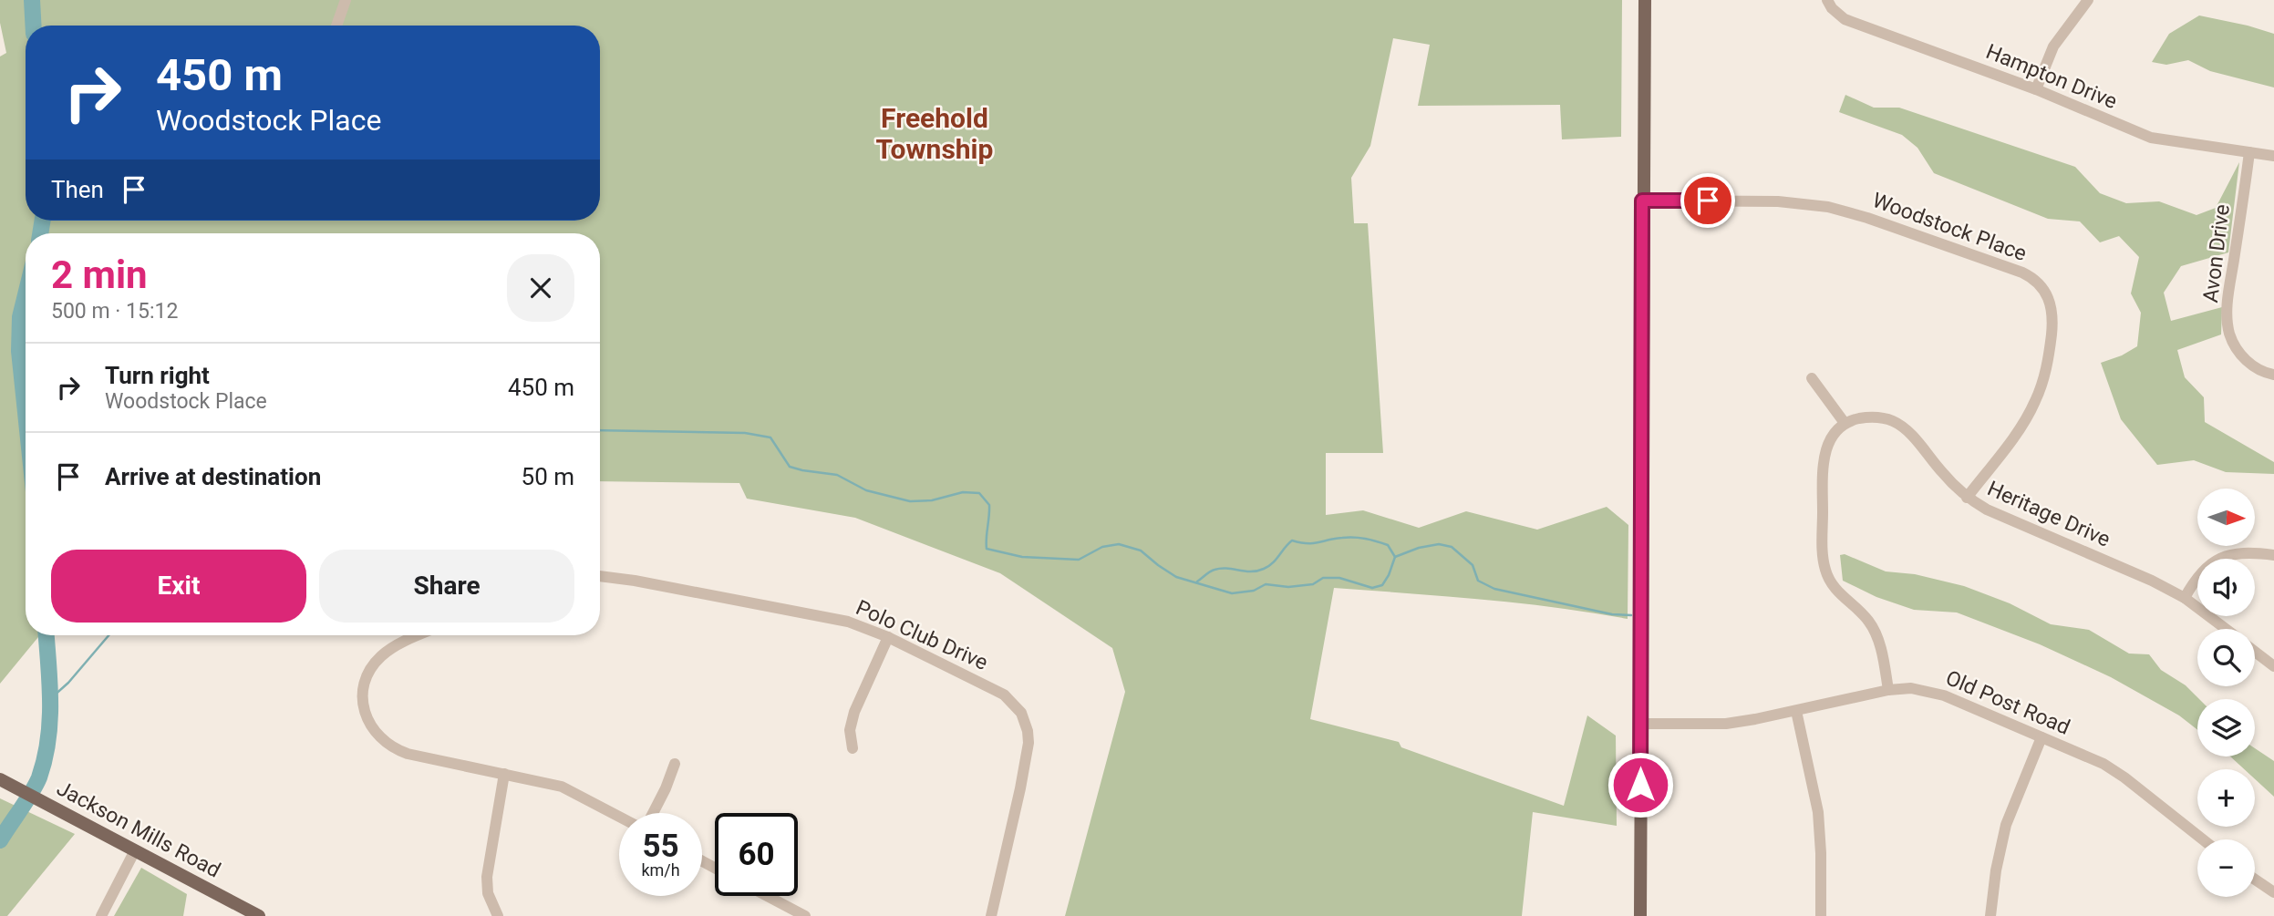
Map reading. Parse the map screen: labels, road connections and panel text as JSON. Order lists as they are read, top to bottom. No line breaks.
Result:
{"streets":{"main road":["Jackson Mills Road"],"street":["Hampton Drive","Woodstock Place","Avon Drive","Heritage Drive","Polo Club Drive","Old Post Road"]},"crossings":[["Hampton Drive","Avon Drive"],["Woodstock Place","Heritage Drive"]],"districts":["Freehold Township"],"north":"right","page":{"turn":["450 m","Woodstock Place"],"then":"Then","heading":["2 min","500 m · 15:12"],"list":[{"name":"Turn right","note":"Woodstock Place","value":"450 m"},{"name":"Arrive at destination","value":"50 m"}],"map_buttons":["+","−"],"buttons":["Exit","Share"],"speed":"55 km/h","limit":"60"}}
